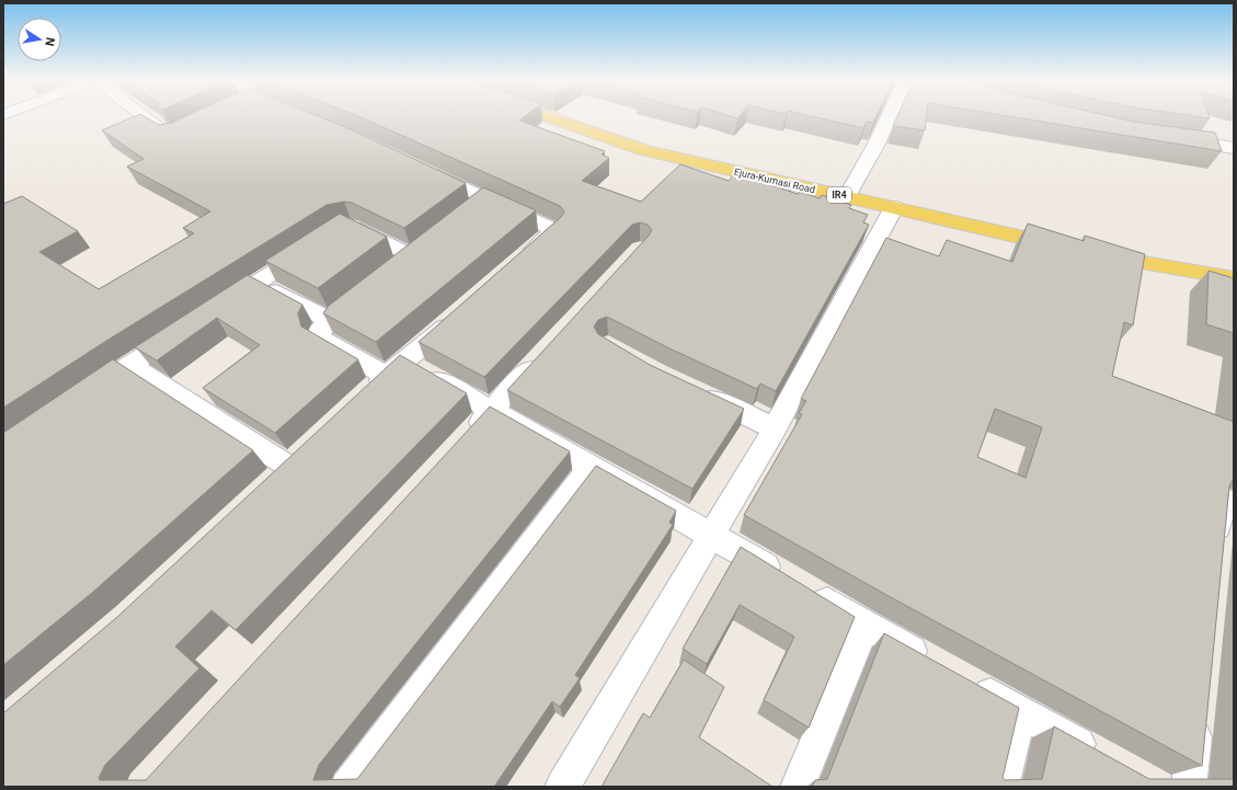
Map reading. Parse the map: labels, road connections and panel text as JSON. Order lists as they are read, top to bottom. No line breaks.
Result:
{"streets":{"main road":["Ejura-Kumasi Road","IR4"]},"north":"right"}
